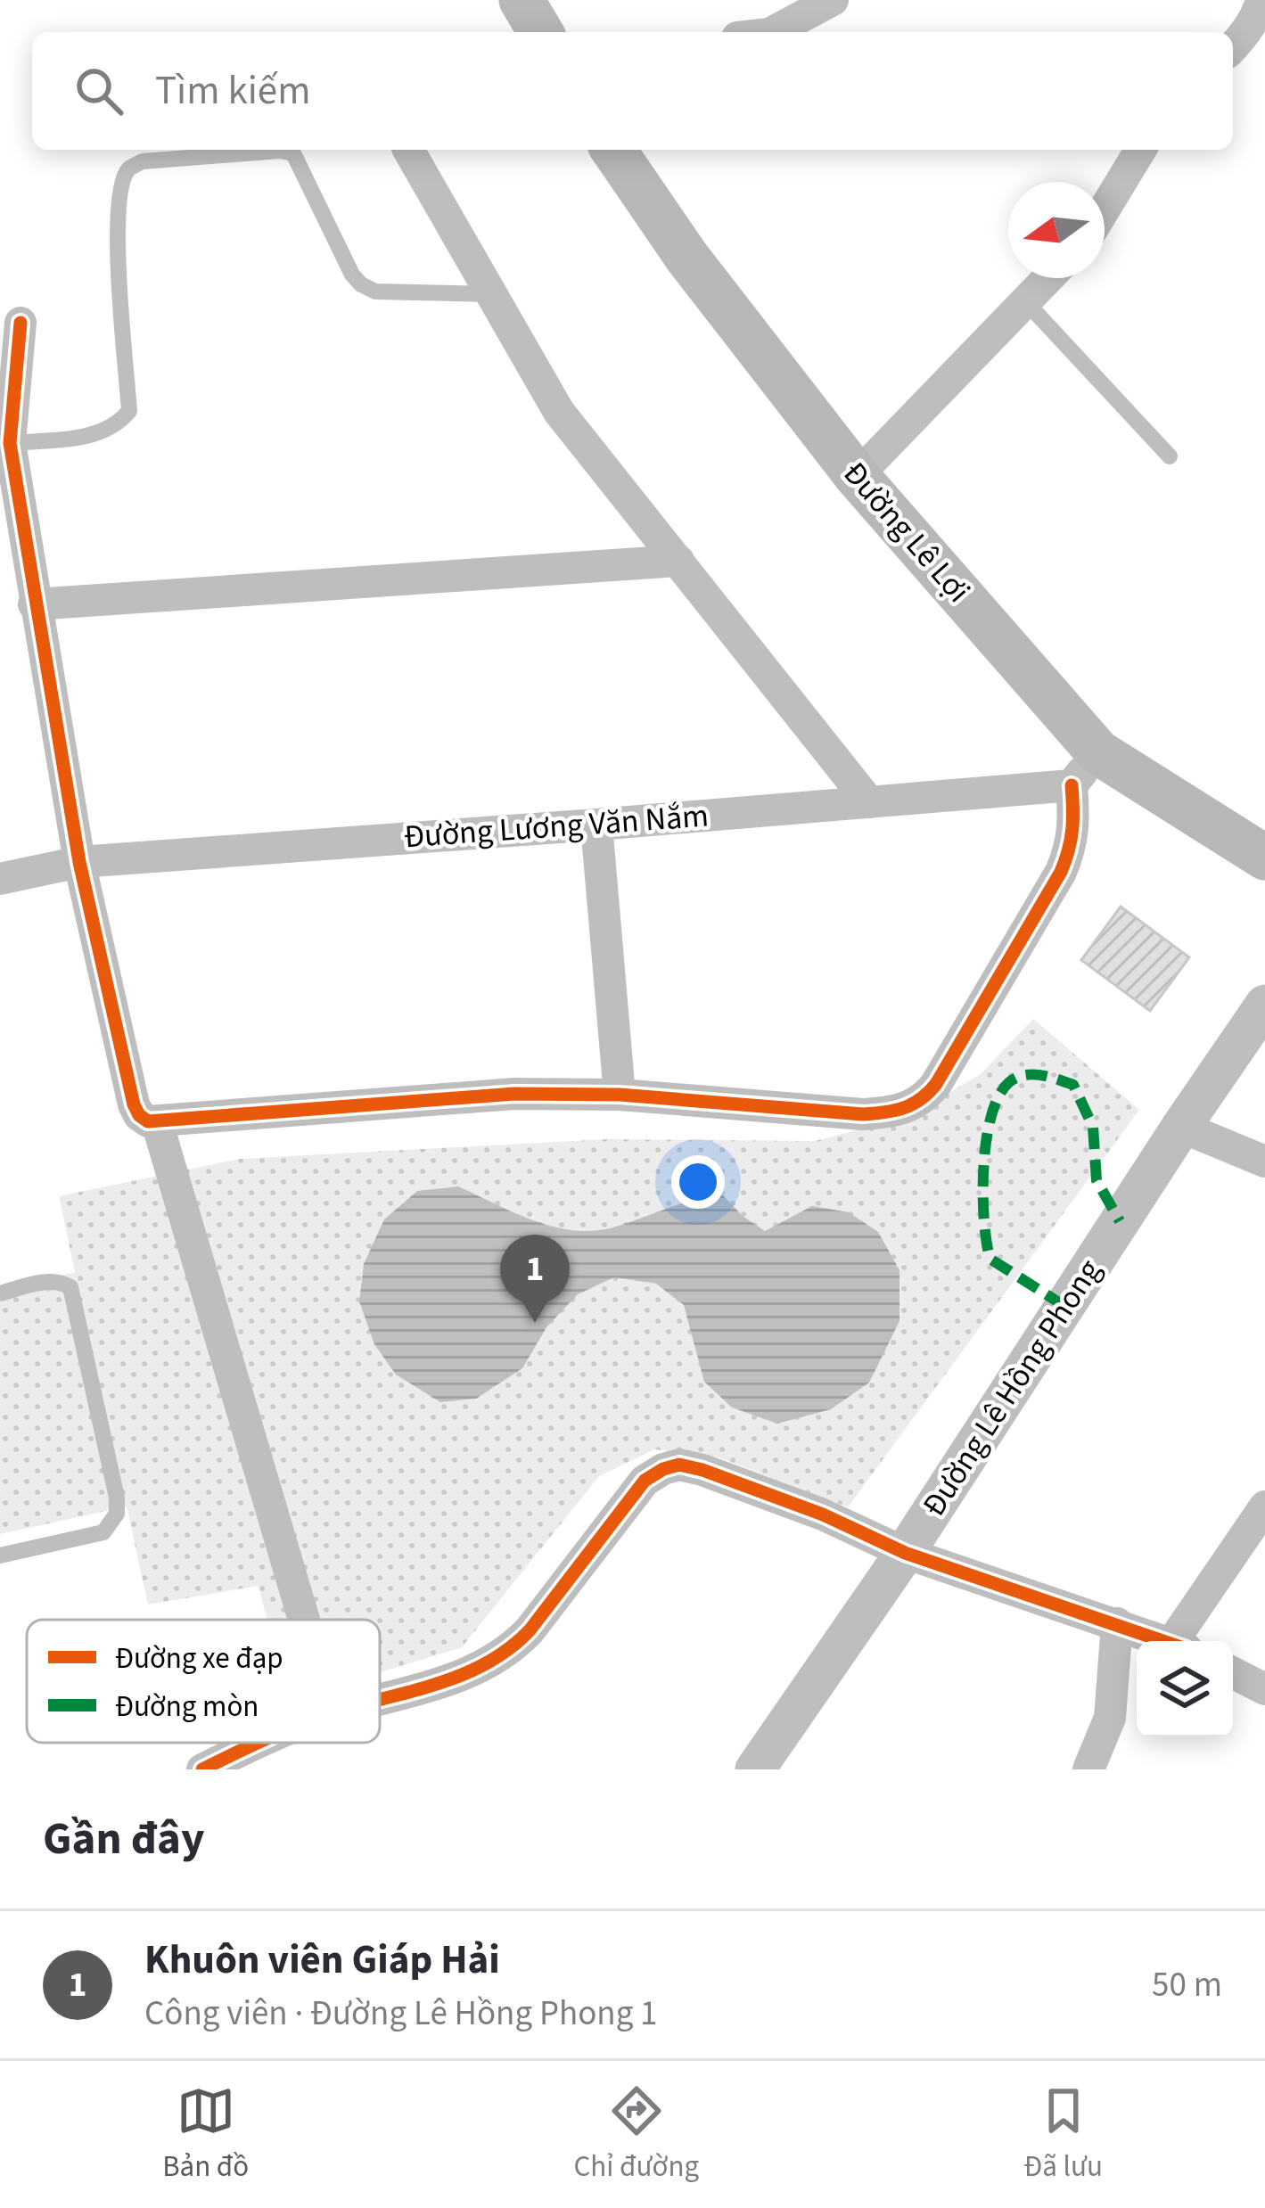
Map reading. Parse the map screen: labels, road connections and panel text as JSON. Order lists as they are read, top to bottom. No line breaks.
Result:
{"streets":{"main road":["Đường Lê Lợi"],"street":["Đường Lương Văn Nắm","Đường Lê Hồng Phong"]},"crossings":[["Đường Lê Lợi","Đường Lương Văn Nắm"]],"legend":["Đường xe đạp","Đường mòn"],"north":"left","page":{"search":"Tìm kiếm","pins":"1","heading":"Gần đây","list":[{"mark":"1","name":"Khuôn viên Giáp Hải","note":"Công viên · Đường Lê Hồng Phong 1","value":"50 m"}],"nav":["Bản đồ","Chỉ đường","Đã lưu"]}}
